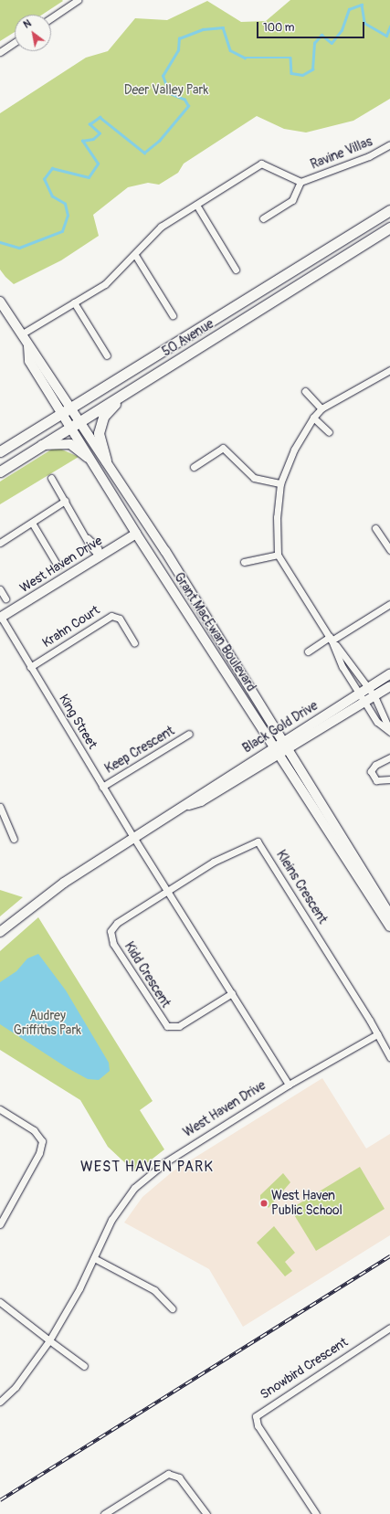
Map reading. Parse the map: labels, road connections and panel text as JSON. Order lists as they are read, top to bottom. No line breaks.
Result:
{"streets":{"main road":["50 Avenue","West Haven Drive","Grant MacEwan Boulevard","Black Gold Drive"],"street":["Ravine Villas","Krahn Court","King Street","Keep Crescent","Kleins Crescent","Kidd Crescent","Snowbird Crescent"]},"crossings":[["Ravine Villas","Grant MacEwan Boulevard"],["50 Avenue","Grant MacEwan Boulevard"],["West Haven Drive","Grant MacEwan Boulevard"],["West Haven Drive","King Street"],["Krahn Court","King Street"],["Grant MacEwan Boulevard","Black Gold Drive"],["King Street","Black Gold Drive"],["King Street","Keep Crescent"],["Kleins Crescent","Kidd Crescent"]],"districts":["WEST HAVEN PARK"],"parks":["Deer Valley Park","Audrey Griffiths Park"],"places":["West Haven Public School"],"scale_bar":"100 m","north":"top left"}
